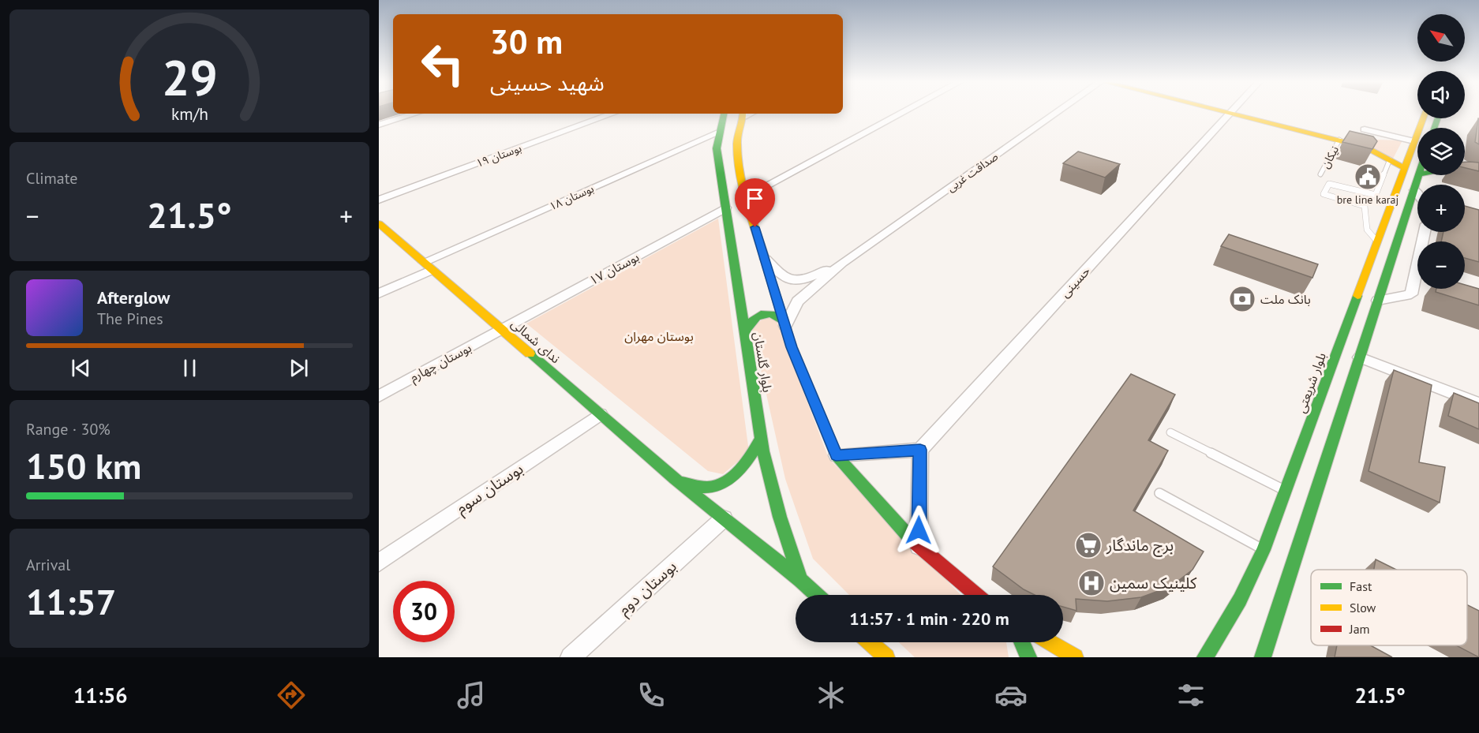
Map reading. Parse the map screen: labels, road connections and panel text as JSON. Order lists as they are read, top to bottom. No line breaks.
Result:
{"streets":{"main road":["ندای شمالی","بلوار گلستان","بلوار شریعتی"],"street":["بوستان ۱۹","صداقت غربی","بوستان ۱۸","بوستان ۱۷","حسینی","بوستان چهارم","بوستان سوم","بوستان دوم"],"lane":["نیکان"]},"crossings":[["بوستان ۱۸","ندای شمالی"],["بوستان ۱۸","بلوار گلستان"],["بوستان ۱۷","ندای شمالی"],["بوستان ۱۷","بوستان چهارم"],["بوستان ۱۷","بلوار گلستان"],["ندای شمالی","بوستان چهارم"],["ندای شمالی","بلوار گلستان"],["ندای شمالی","بوستان سوم"],["ندای شمالی","بوستان دوم"]],"parks":["بوستان مهران"],"places":{"public building":["bre line karaj"],"bank":["بانک ملت"],"supermarket":["برج ماندگار"],"hospital":["کلینیک سمین"]},"legend":["Fast","Slow","Jam"],"north":"top left","page":{"map_buttons":["+","−"],"turn":["30 m","شهید حسینی"],"tile":["Climate",["Range · 30%","150 km"],["Arrival","11:57"]],"heat":["−","21.5°","+"],"song":["Afterglow","The Pines"],"limit":"30","trip":"11:57 · 1 min · 220 m","tabs":["11:56","21.5°"],"gauge":["29","km/h"]}}
